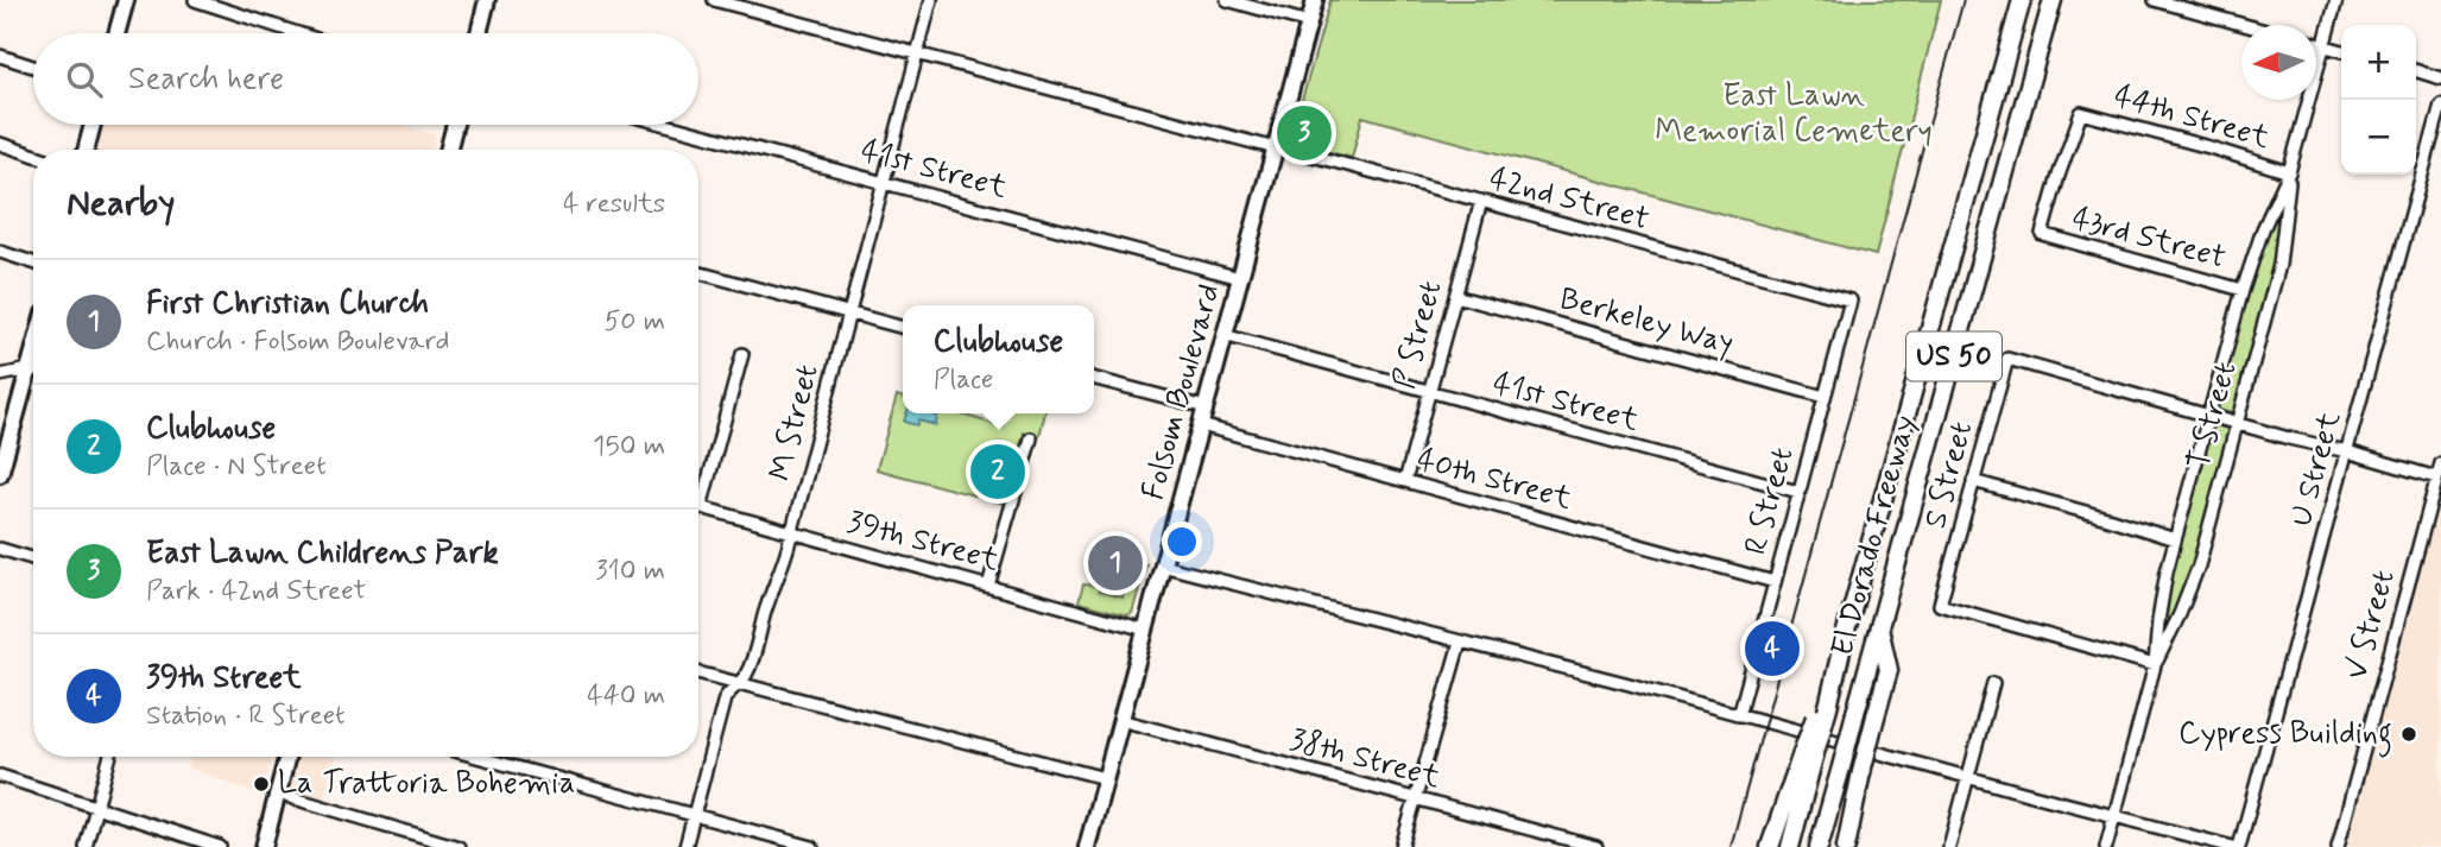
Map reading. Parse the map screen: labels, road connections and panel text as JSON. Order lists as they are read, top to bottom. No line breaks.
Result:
{"streets":{"highway":["US 50","El Dorado Freeway"],"main road":["Folsom Boulevard"],"street":["44th Street","41st Street","42nd Street","43rd Street","Berkeley Way","P Street","T Street","M Street","U Street","S Street","40th Street","R Street","39th Street","V Street","38th Street"]},"crossings":[["44th Street","43rd Street"],["44th Street","T Street"],["41st Street","P Street"],["41st Street","Folsom Boulevard"],["41st Street","M Street"],["41st Street","R Street"],["42nd Street","P Street"],["42nd Street","Folsom Boulevard"],["42nd Street","M Street"],["42nd Street","R Street"],["43rd Street","T Street"],["Berkeley Way","P Street"],["Berkeley Way","R Street"],["P Street","40th Street"],["Folsom Boulevard","40th Street"],["Folsom Boulevard","39th Street"],["Folsom Boulevard","38th Street"],["T Street","S Street"],["M Street","39th Street"],["40th Street","R Street"]],"parks":["East Lawn Memorial Cemetery"],"places":["Cypress Building","La Trattoria Bohemia"],"north":"left","page":{"map_buttons":["+","−"],"search":"Search here","pins":["3","2","1","4"],"heading":["Nearby","4 results"],"list":[{"mark":"1","name":"First Christian Church","note":"Church · Folsom Boulevard","value":"50 m"},{"mark":"2","name":"Clubhouse","note":"Place · N Street","value":"150 m"},{"mark":"3","name":"East Lawn Childrens Park","note":"Park · 42nd Street","value":"310 m"},{"mark":"4","name":"39th Street","note":"Station · R Street","value":"440 m"}],"popup":["Clubhouse","Place"]}}
